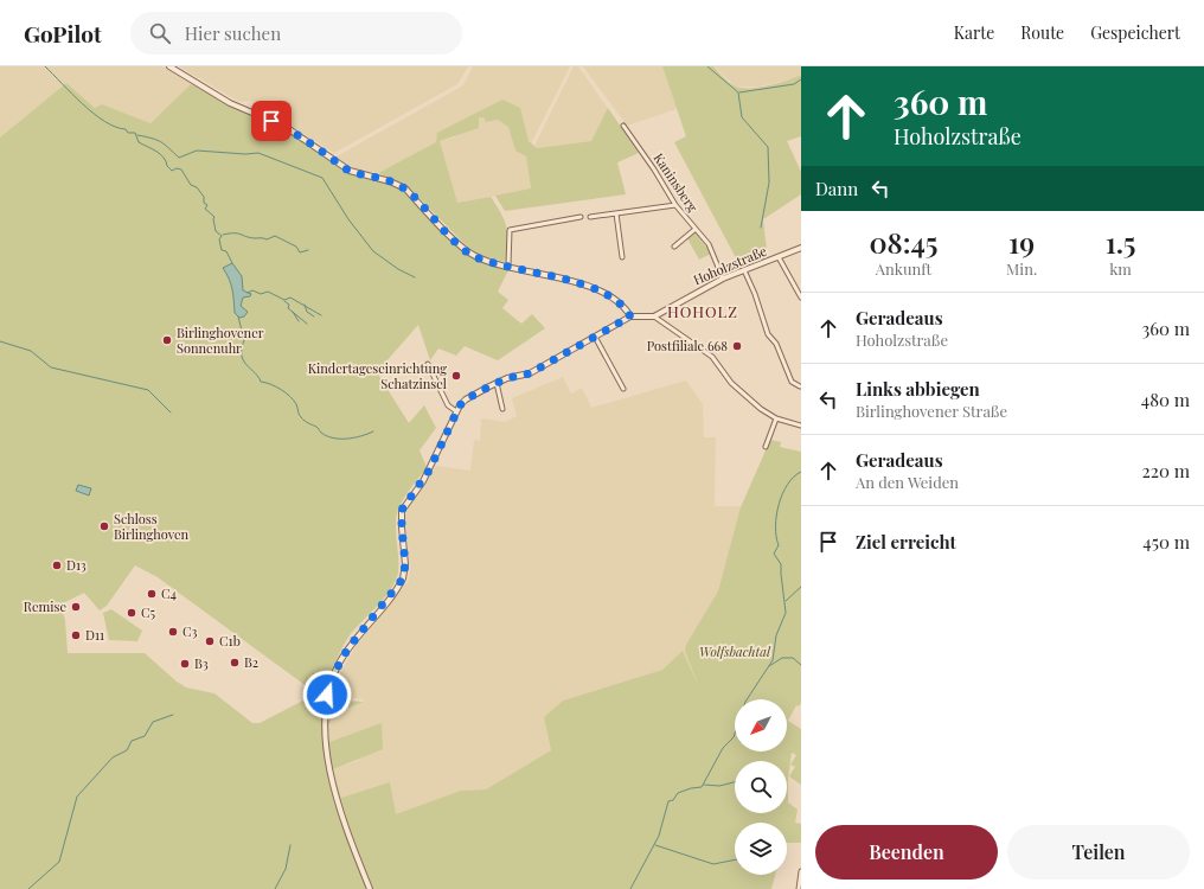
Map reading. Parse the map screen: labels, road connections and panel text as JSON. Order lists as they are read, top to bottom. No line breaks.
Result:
{"streets":{"street":["Kaninsberg","Hoholzstraße"]},"crossings":[["Kaninsberg","Hoholzstraße"]],"districts":["HOHOLZ"],"parks":["Wolfsbachtal"],"places":["Birlinghovener Sonnenuhr","Postfiliale 668","Kindertageseinrichtung Schatzinsel","Schloss Birlinghoven","D13","C4","Remise","C5","C3","D11","C1b","B2","B3"],"north":"bottom left","page":{"header":"GoPilot","search":"Hier suchen","nav":["Karte","Route","Gespeichert"],"turn":["360 m","Hoholzstraße"],"then":"Dann","eta":["08:45","Ankunft","19","Min.","1.5","km"],"list":[{"name":"Geradeaus","note":"Hoholzstraße","value":"360 m"},{"name":"Links abbiegen","note":"Birlinghovener Straße","value":"480 m"},{"name":"Geradeaus","note":"An den Weiden","value":"220 m"},{"name":"Ziel erreicht","value":"450 m"}],"buttons":["Beenden","Teilen"]}}
